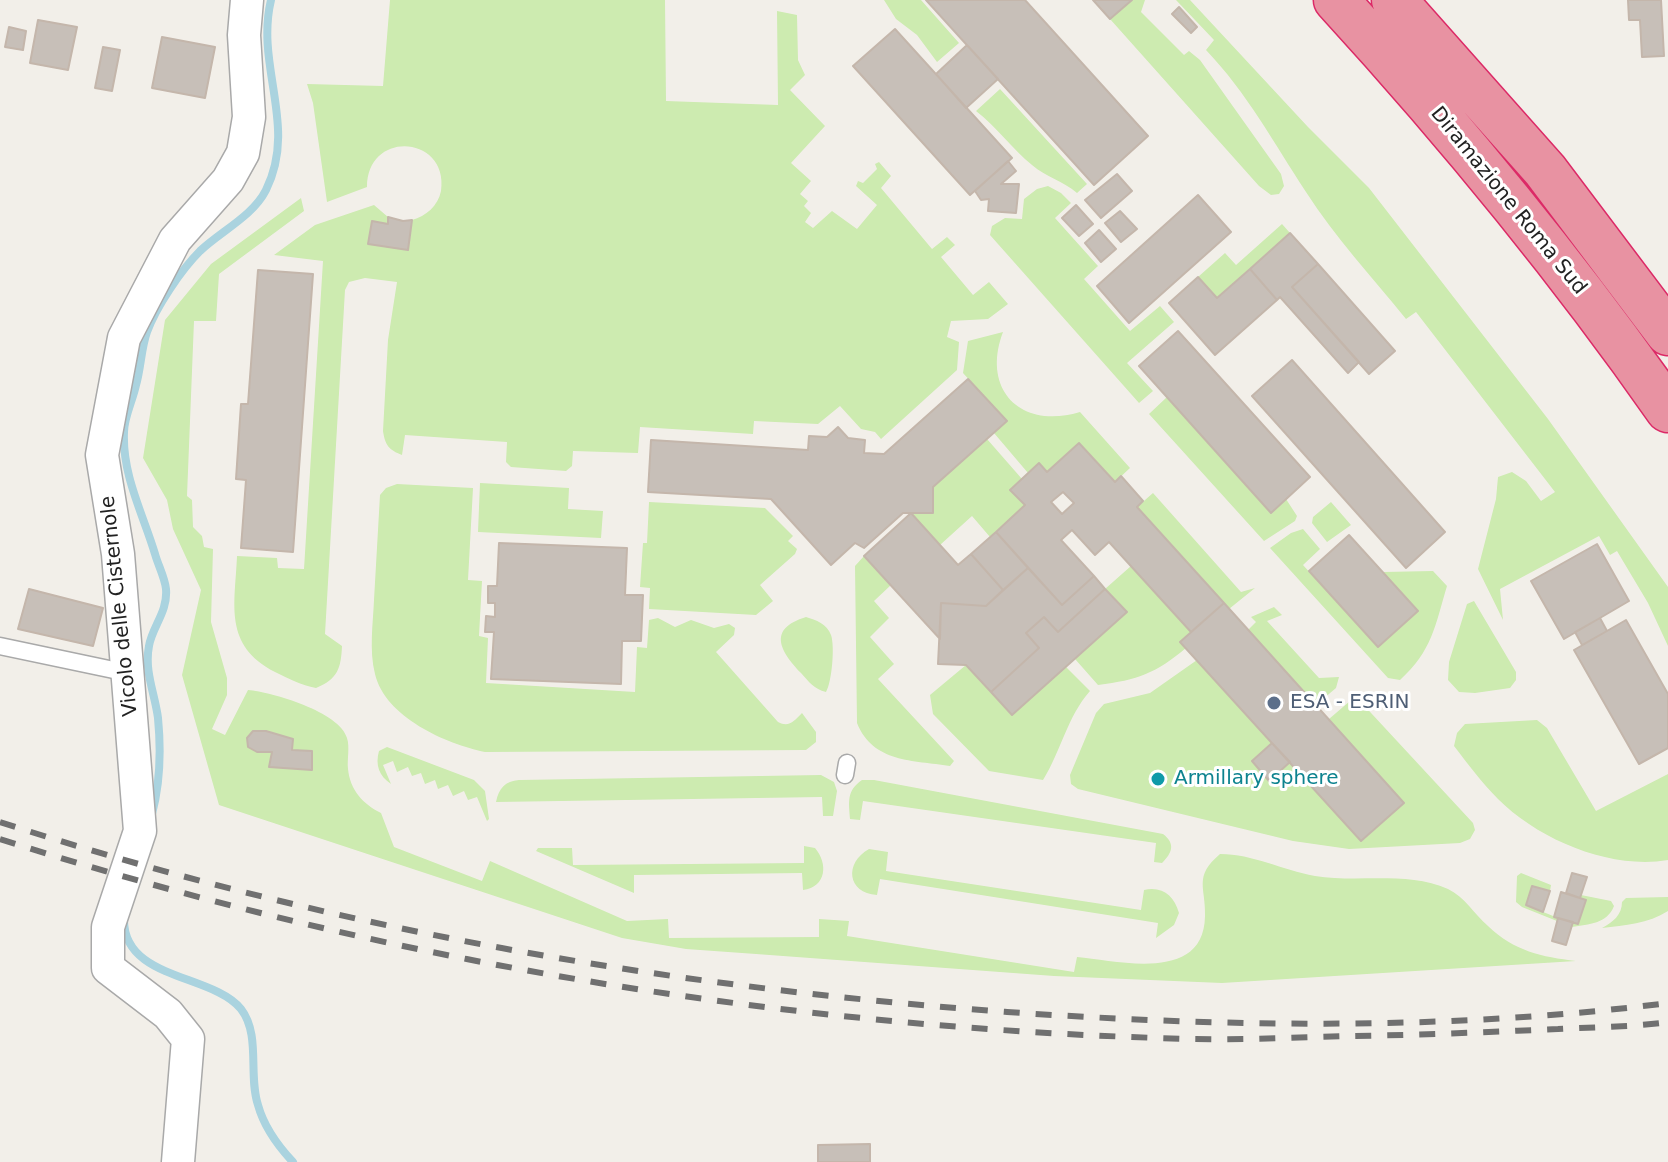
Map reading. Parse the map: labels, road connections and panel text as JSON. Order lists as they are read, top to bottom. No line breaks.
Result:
{"streets":{"highway":["Diramazione Roma Sud"],"street":["Vicolo delle Cisternole"]},"places":["ESA - ESRIN","Armillary sphere"]}
